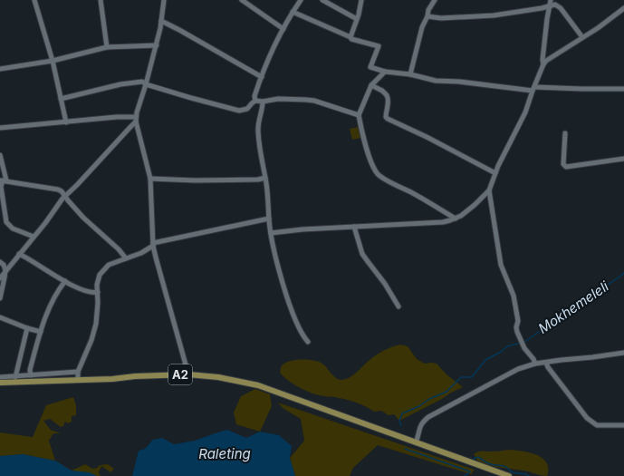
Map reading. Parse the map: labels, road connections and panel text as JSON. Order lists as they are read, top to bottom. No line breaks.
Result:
{"streets":{"main road":["A2"]},"water":["Mokhemeleli","Raleting"]}
